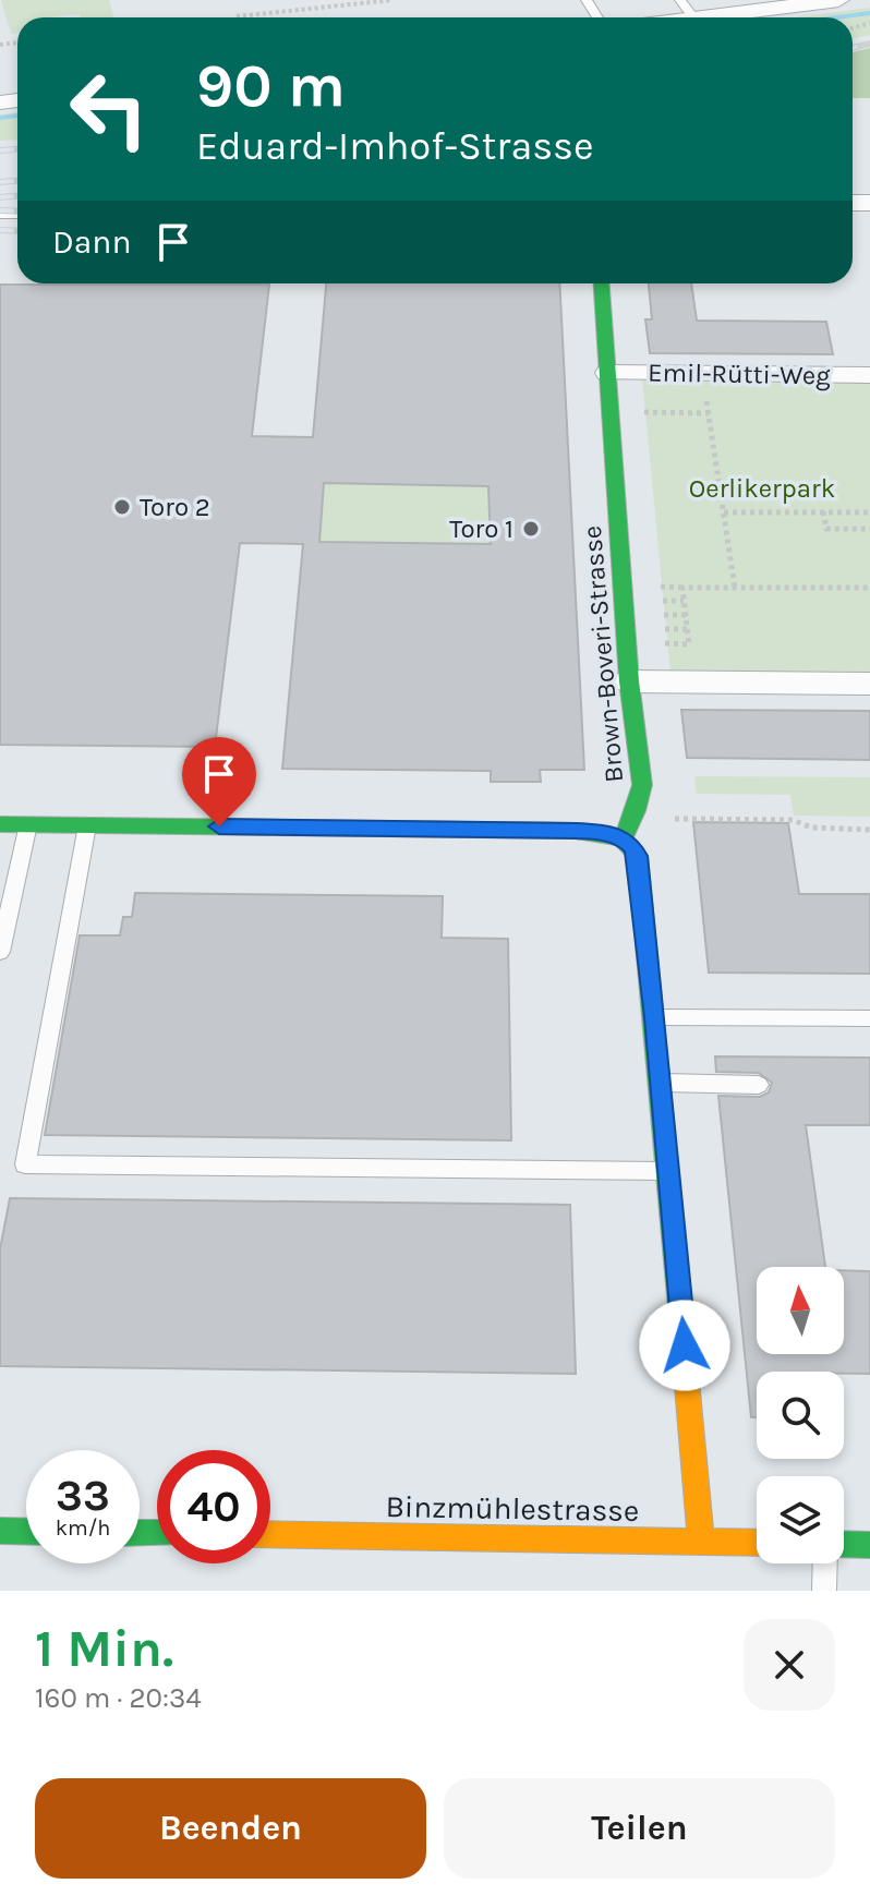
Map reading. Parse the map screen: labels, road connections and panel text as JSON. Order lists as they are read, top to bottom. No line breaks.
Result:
{"streets":{"street":["Emil-Rütti-Weg","Brown-Boveri-Strasse","Binzmühlestrasse"]},"crossings":[["Emil-Rütti-Weg","Brown-Boveri-Strasse"]],"parks":["Oerlikerpark"],"places":["Toro 2","Toro 1"],"north":"top","page":{"turn":["90 m","Eduard-Imhof-Strasse"],"then":"Dann","speed":"33 km/h","limit":"40","heading":["1 Min.","160 m · 20:34"],"buttons":["Beenden","Teilen"]}}
